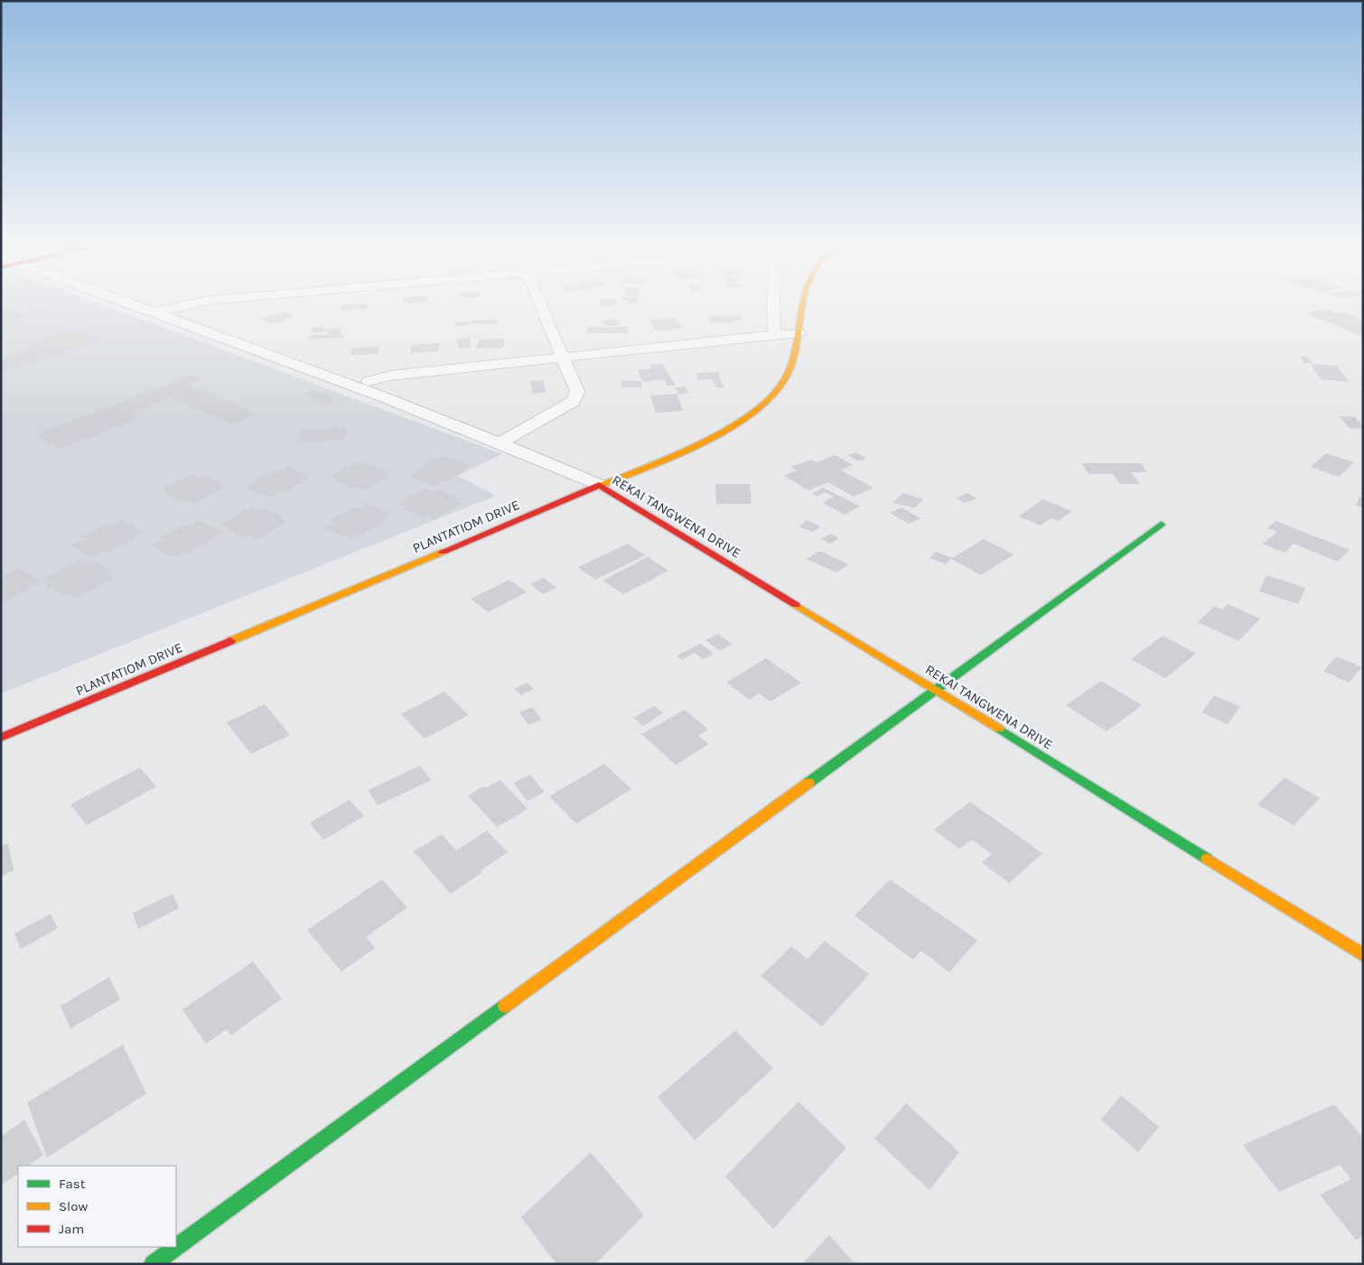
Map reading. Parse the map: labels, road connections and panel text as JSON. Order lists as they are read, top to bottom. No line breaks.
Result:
{"streets":{"street":["REKAI TANGWENA DRIVE","PLANTATIOM DRIVE"]},"crossings":[["REKAI TANGWENA DRIVE","PLANTATIOM DRIVE"]],"legend":["Fast","Slow","Jam"]}
